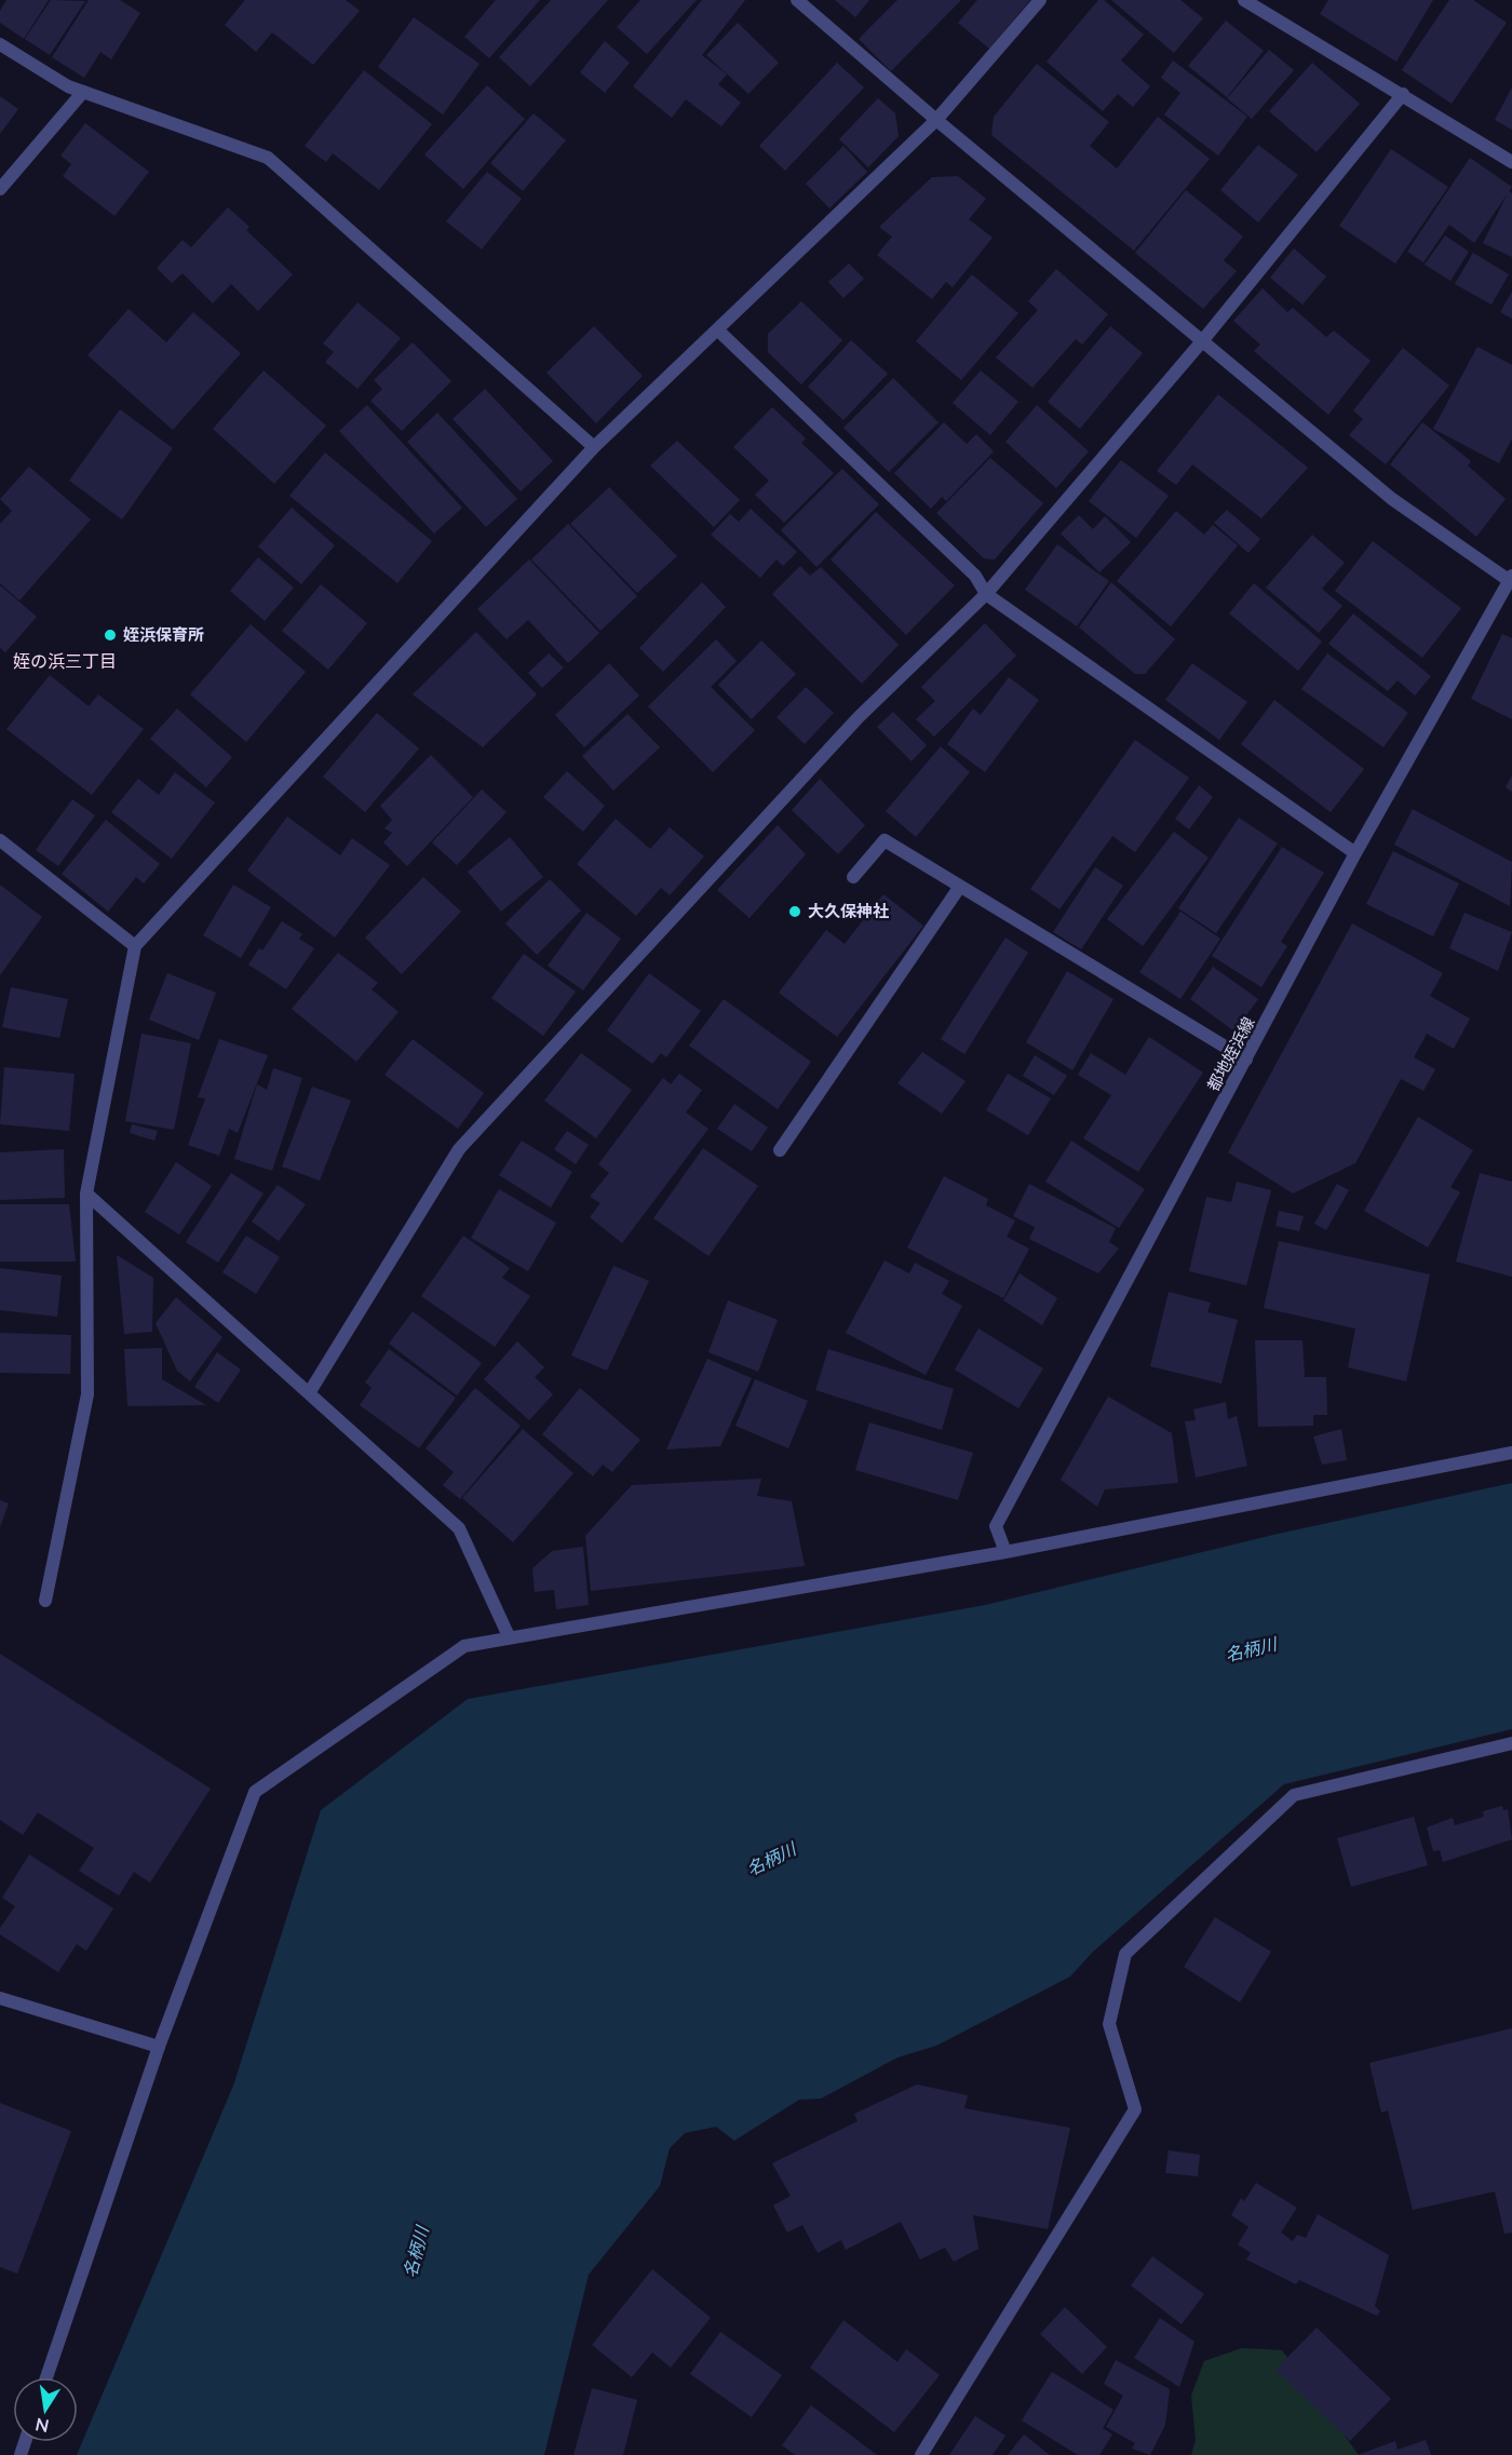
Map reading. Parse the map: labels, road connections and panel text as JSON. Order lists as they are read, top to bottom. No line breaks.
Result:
{"streets":{"street":["都地姪浜線"]},"districts":["姪の浜三丁目"],"water":["名柄川"],"places":["姪浜保育所","大久保神社"],"north":"bottom"}
